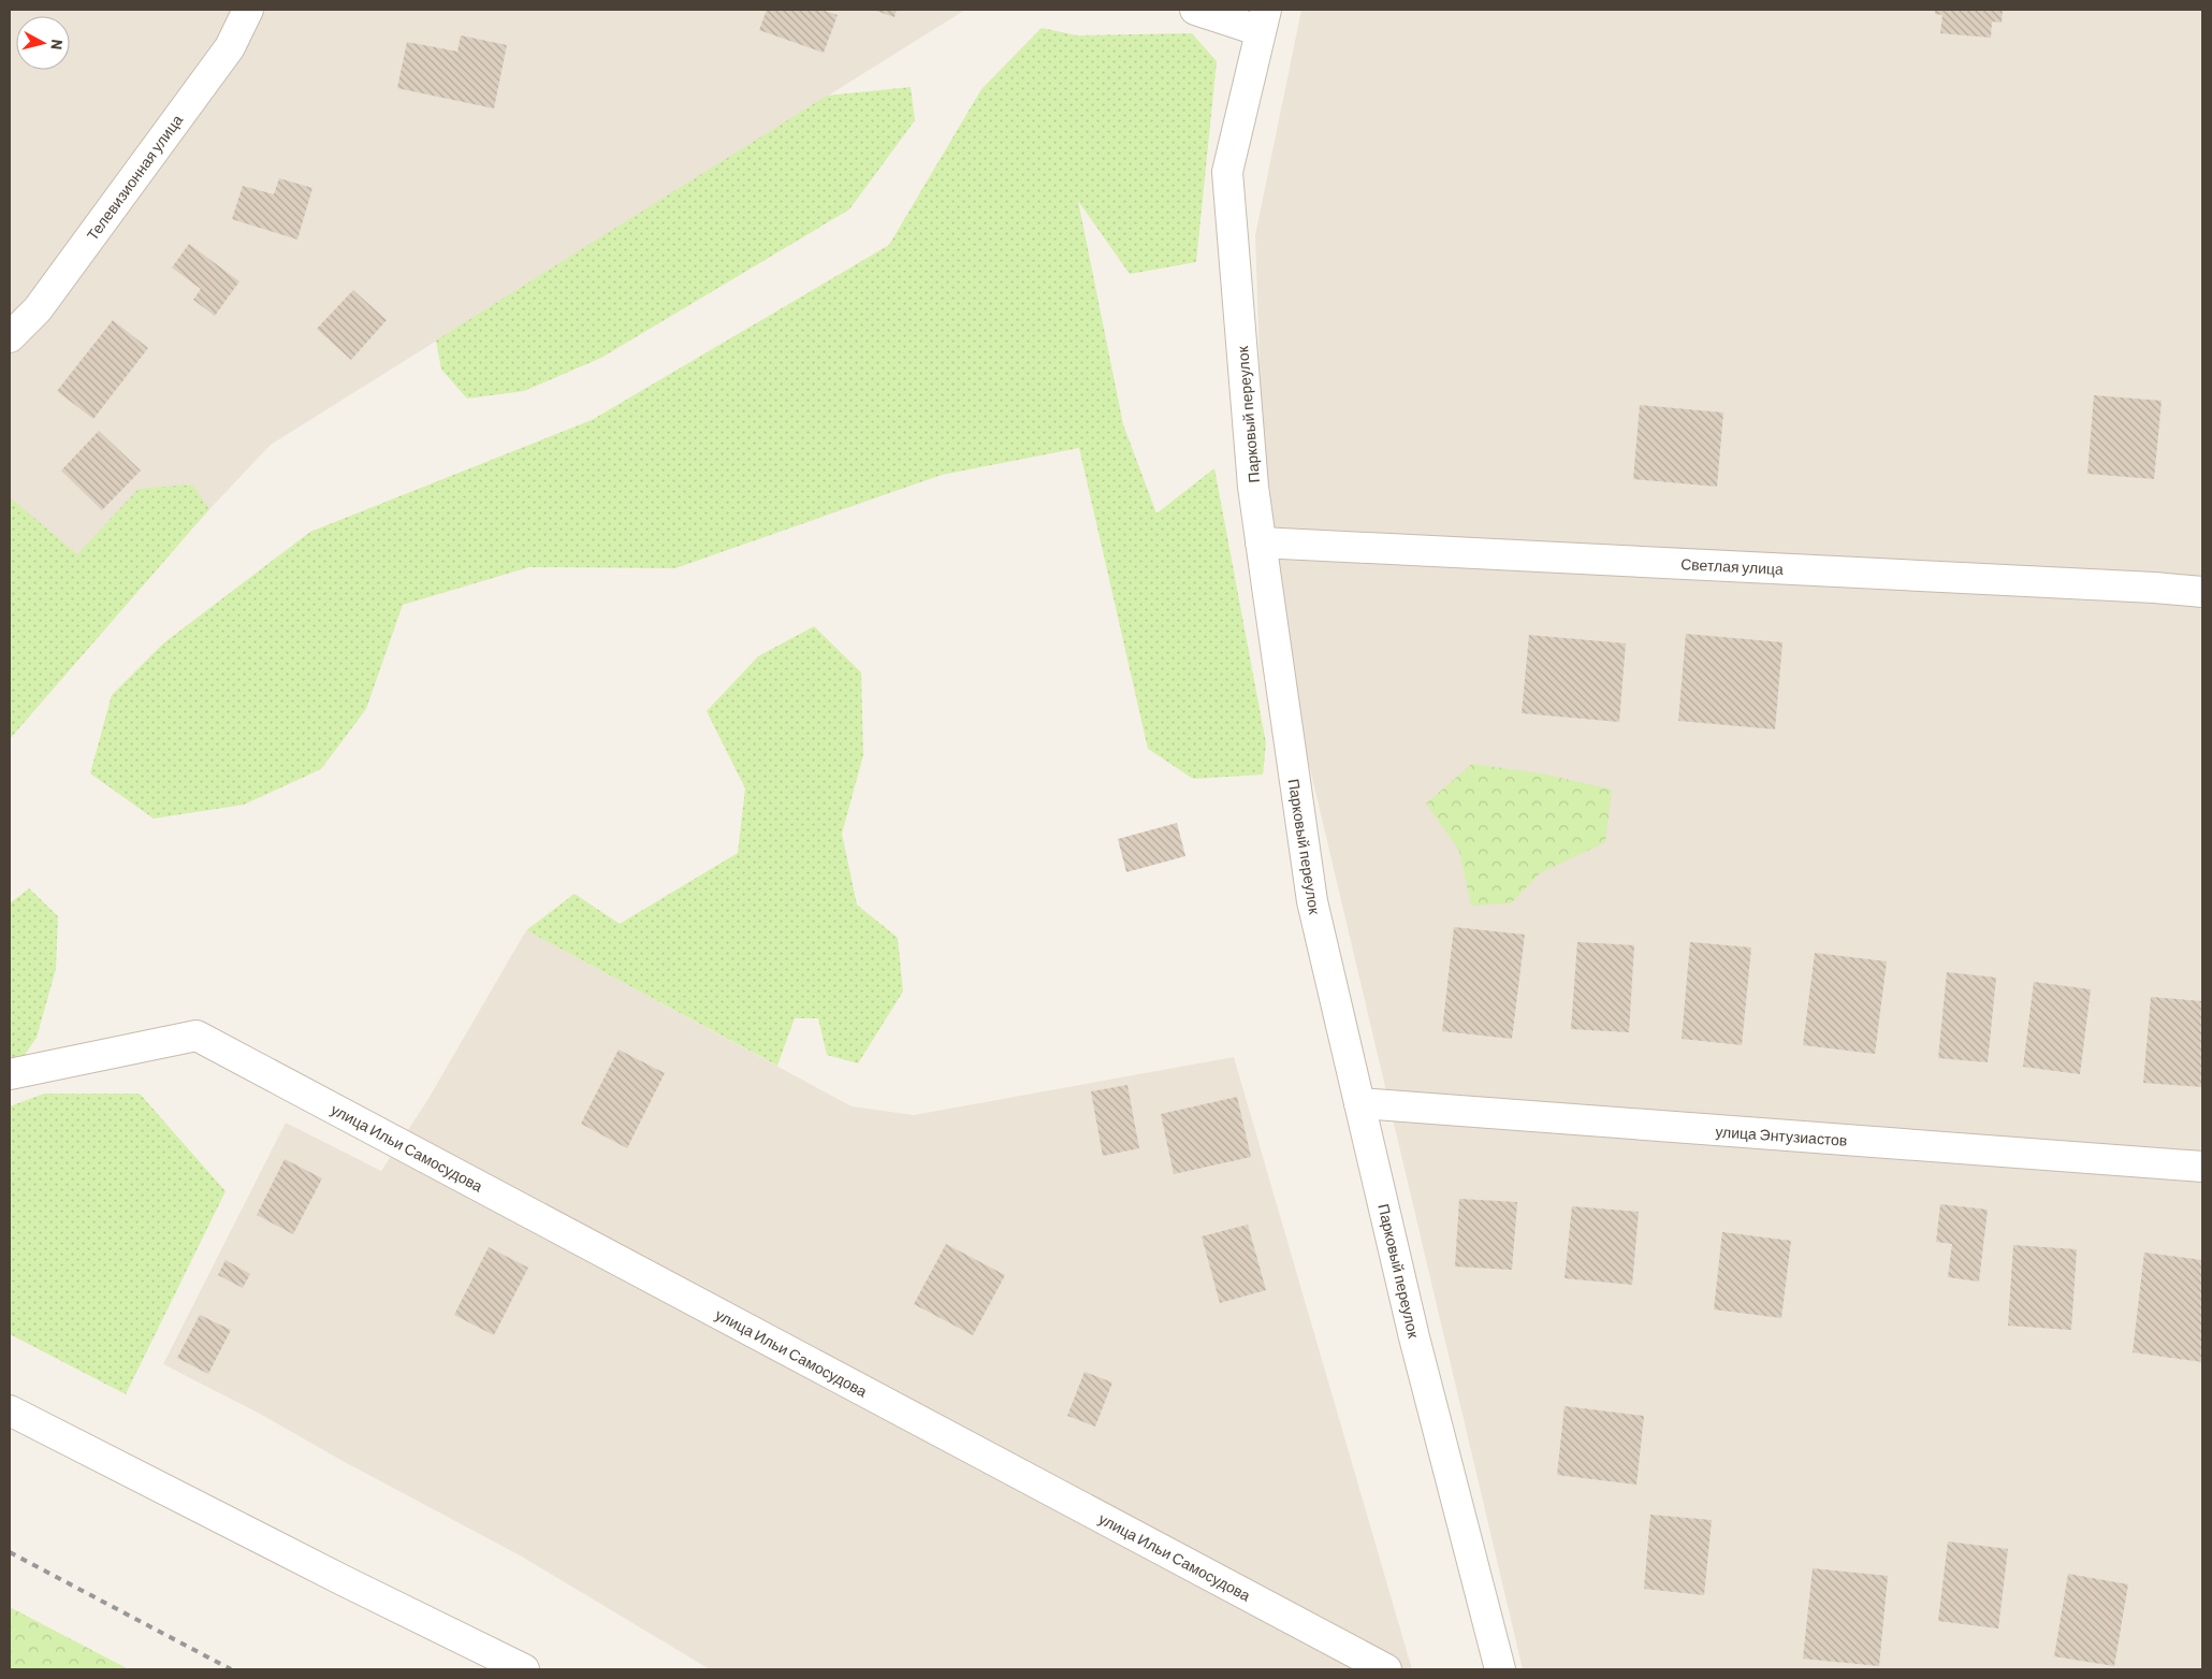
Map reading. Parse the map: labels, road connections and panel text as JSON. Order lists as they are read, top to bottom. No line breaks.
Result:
{"streets":{"street":["Телевизионная улица","Парковый переулок","Светлая улица","улица Энтузиастов","улица Ильи Самосудова"]},"crossings":[["Парковый переулок","Светлая улица"],["Парковый переулок","улица Энтузиастов"]],"north":"right"}
